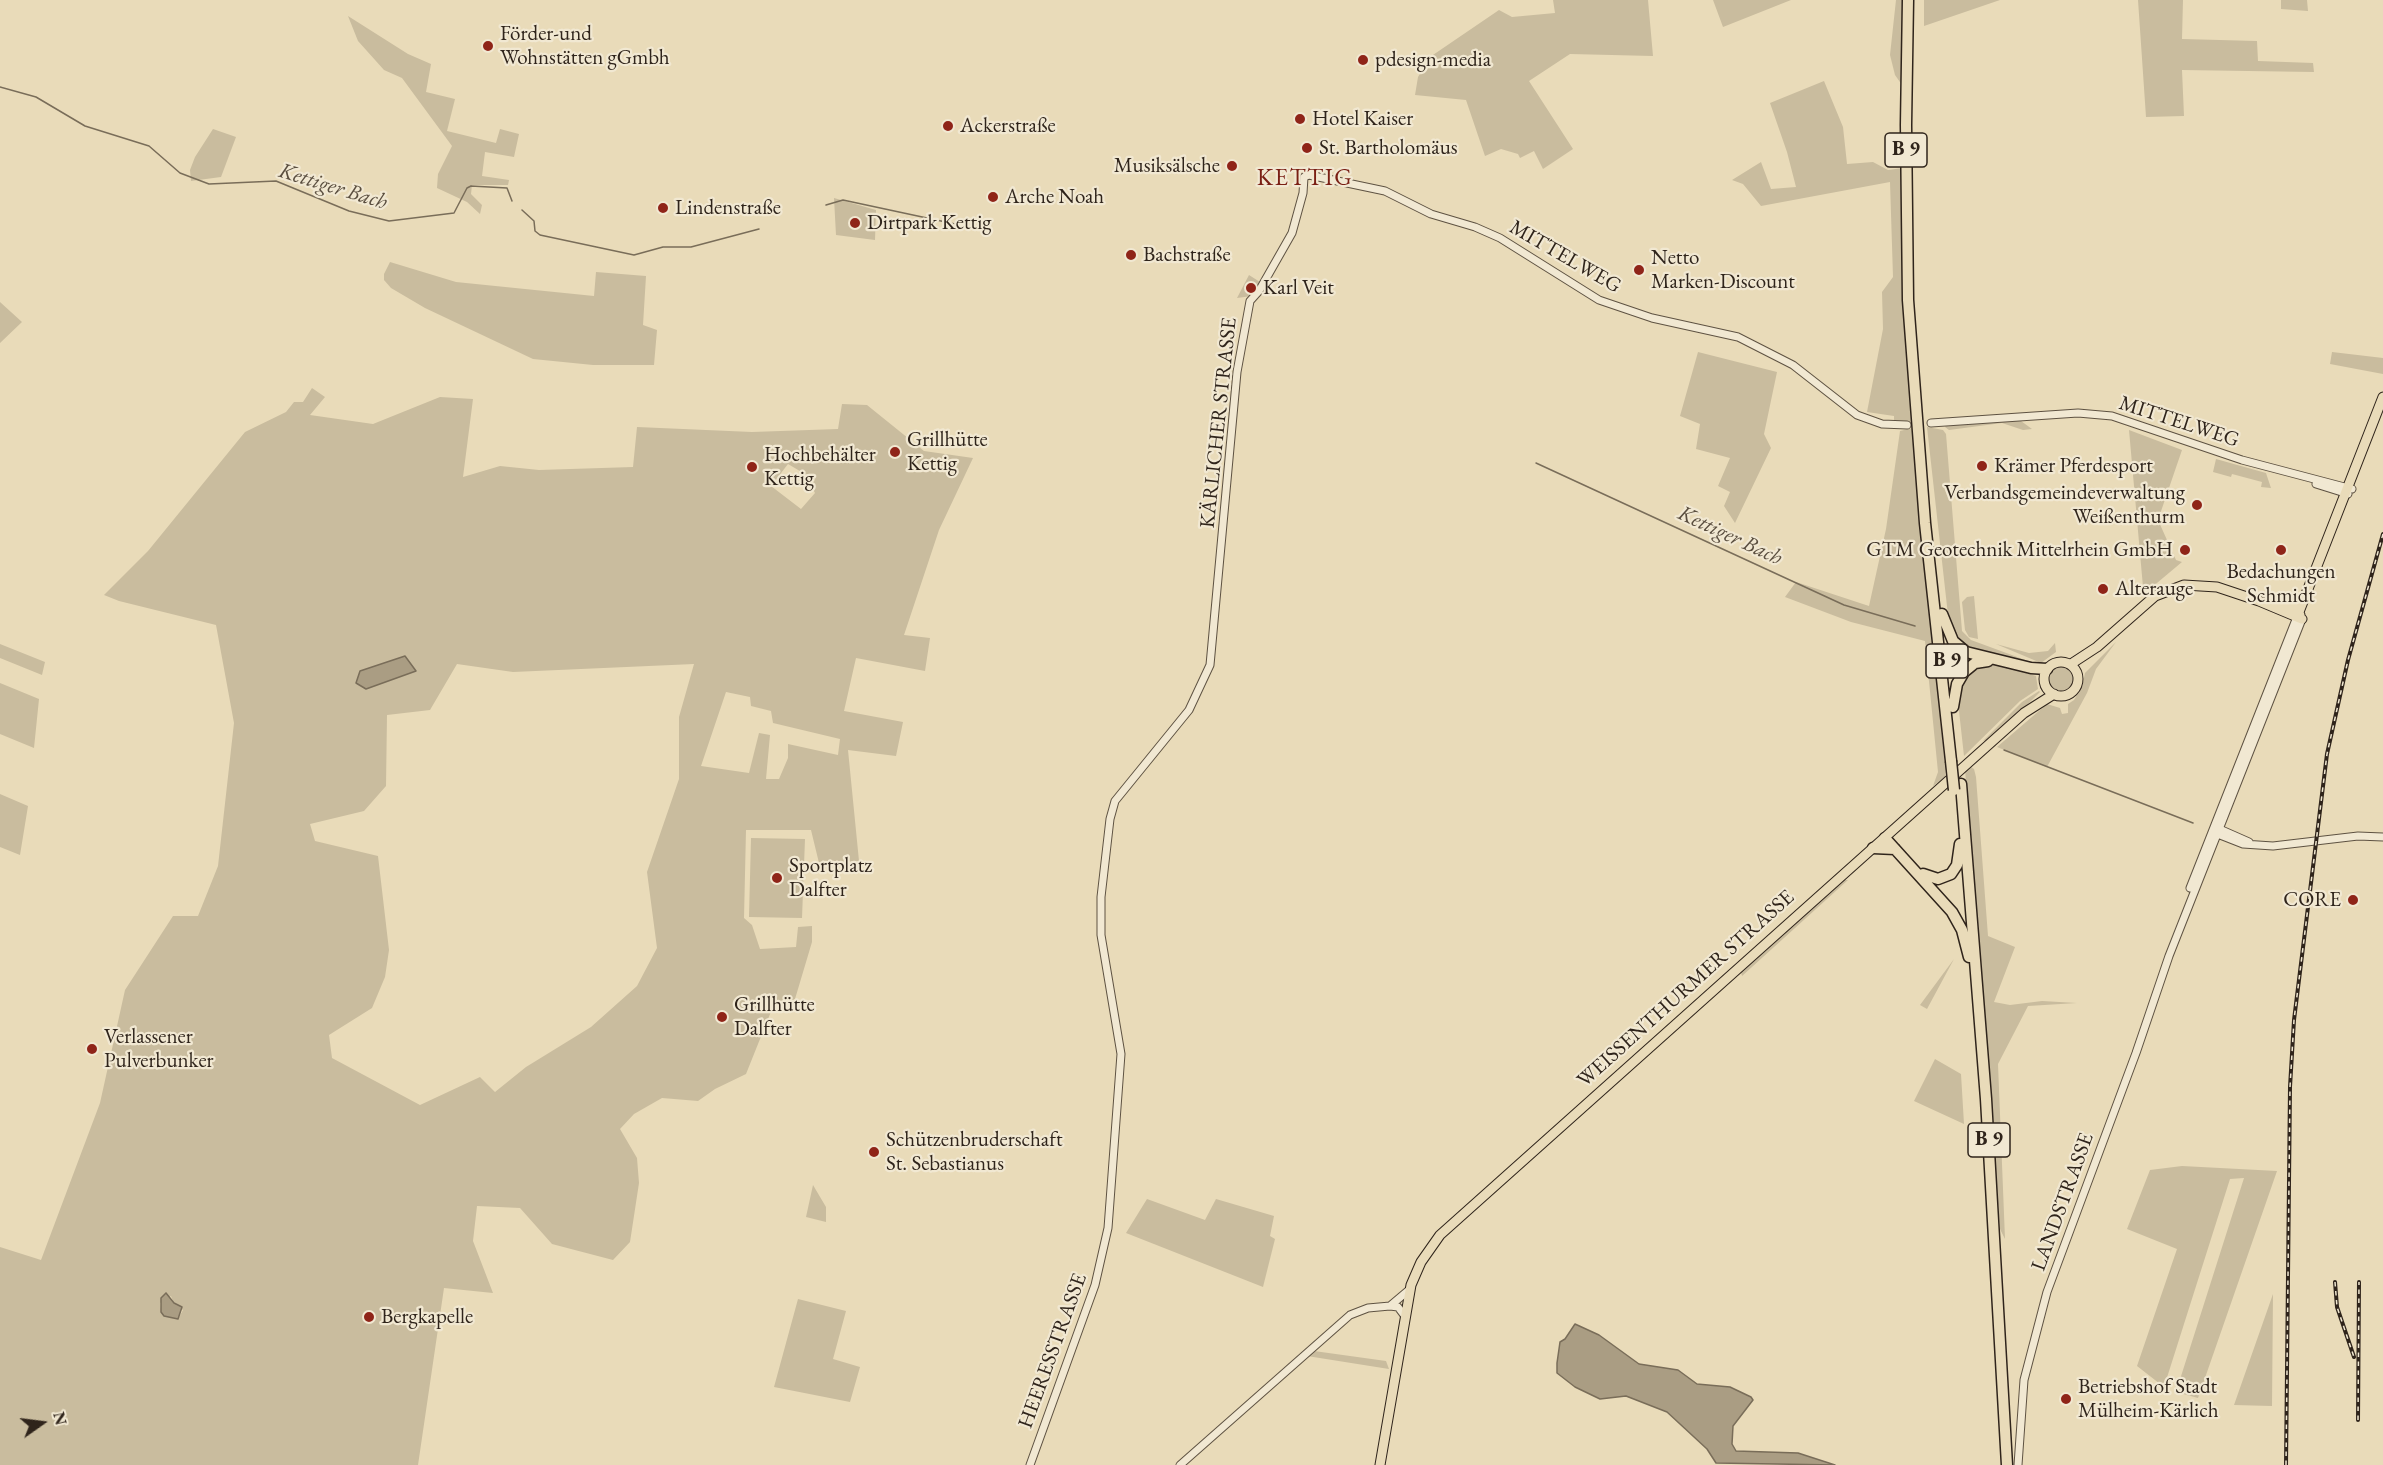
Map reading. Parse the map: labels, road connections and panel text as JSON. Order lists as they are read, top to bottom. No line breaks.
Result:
{"streets":{"highway":["B 9"],"main road":["WEISSENTHURMER STRASSE"],"street":["MITTELWEG","KÄRLICHER STRASSE","LANDSTRASSE","HEERESSTRASSE"]},"crossings":[["B 9","WEISSENTHURMER STRASSE"],["MITTELWEG","KÄRLICHER STRASSE"],["KÄRLICHER STRASSE","HEERESSTRASSE"]],"districts":["KETTIG"],"water":["Kettiger Bach"],"places":["Förder-und Wohnstätten gGmbh","pdesign-media","Hotel Kaiser","Ackerstraße","St. Bartholomäus","Musiksälsche","Arche Noah","Lindenstraße","Dirtpark Kettig","Bachstraße","Netto Marken-Discount","Karl Veit","Grillhütte Kettig","Krämer Pferdesport","Hochbehälter Kettig","Verbandsgemeindeverwaltung Weißenthurm","GTM Geotechnik Mittelrhein GmbH","Bedachungen Schmidt","Alterauge","Sportplatz Dalfter","CORE","Grillhütte Dalfter","Verlassener Pulverbunker","Schützenbruderschaft St. Sebastianus","Bergkapelle","Betriebshof Stadt Mülheim-Kärlich"],"north":"right"}
